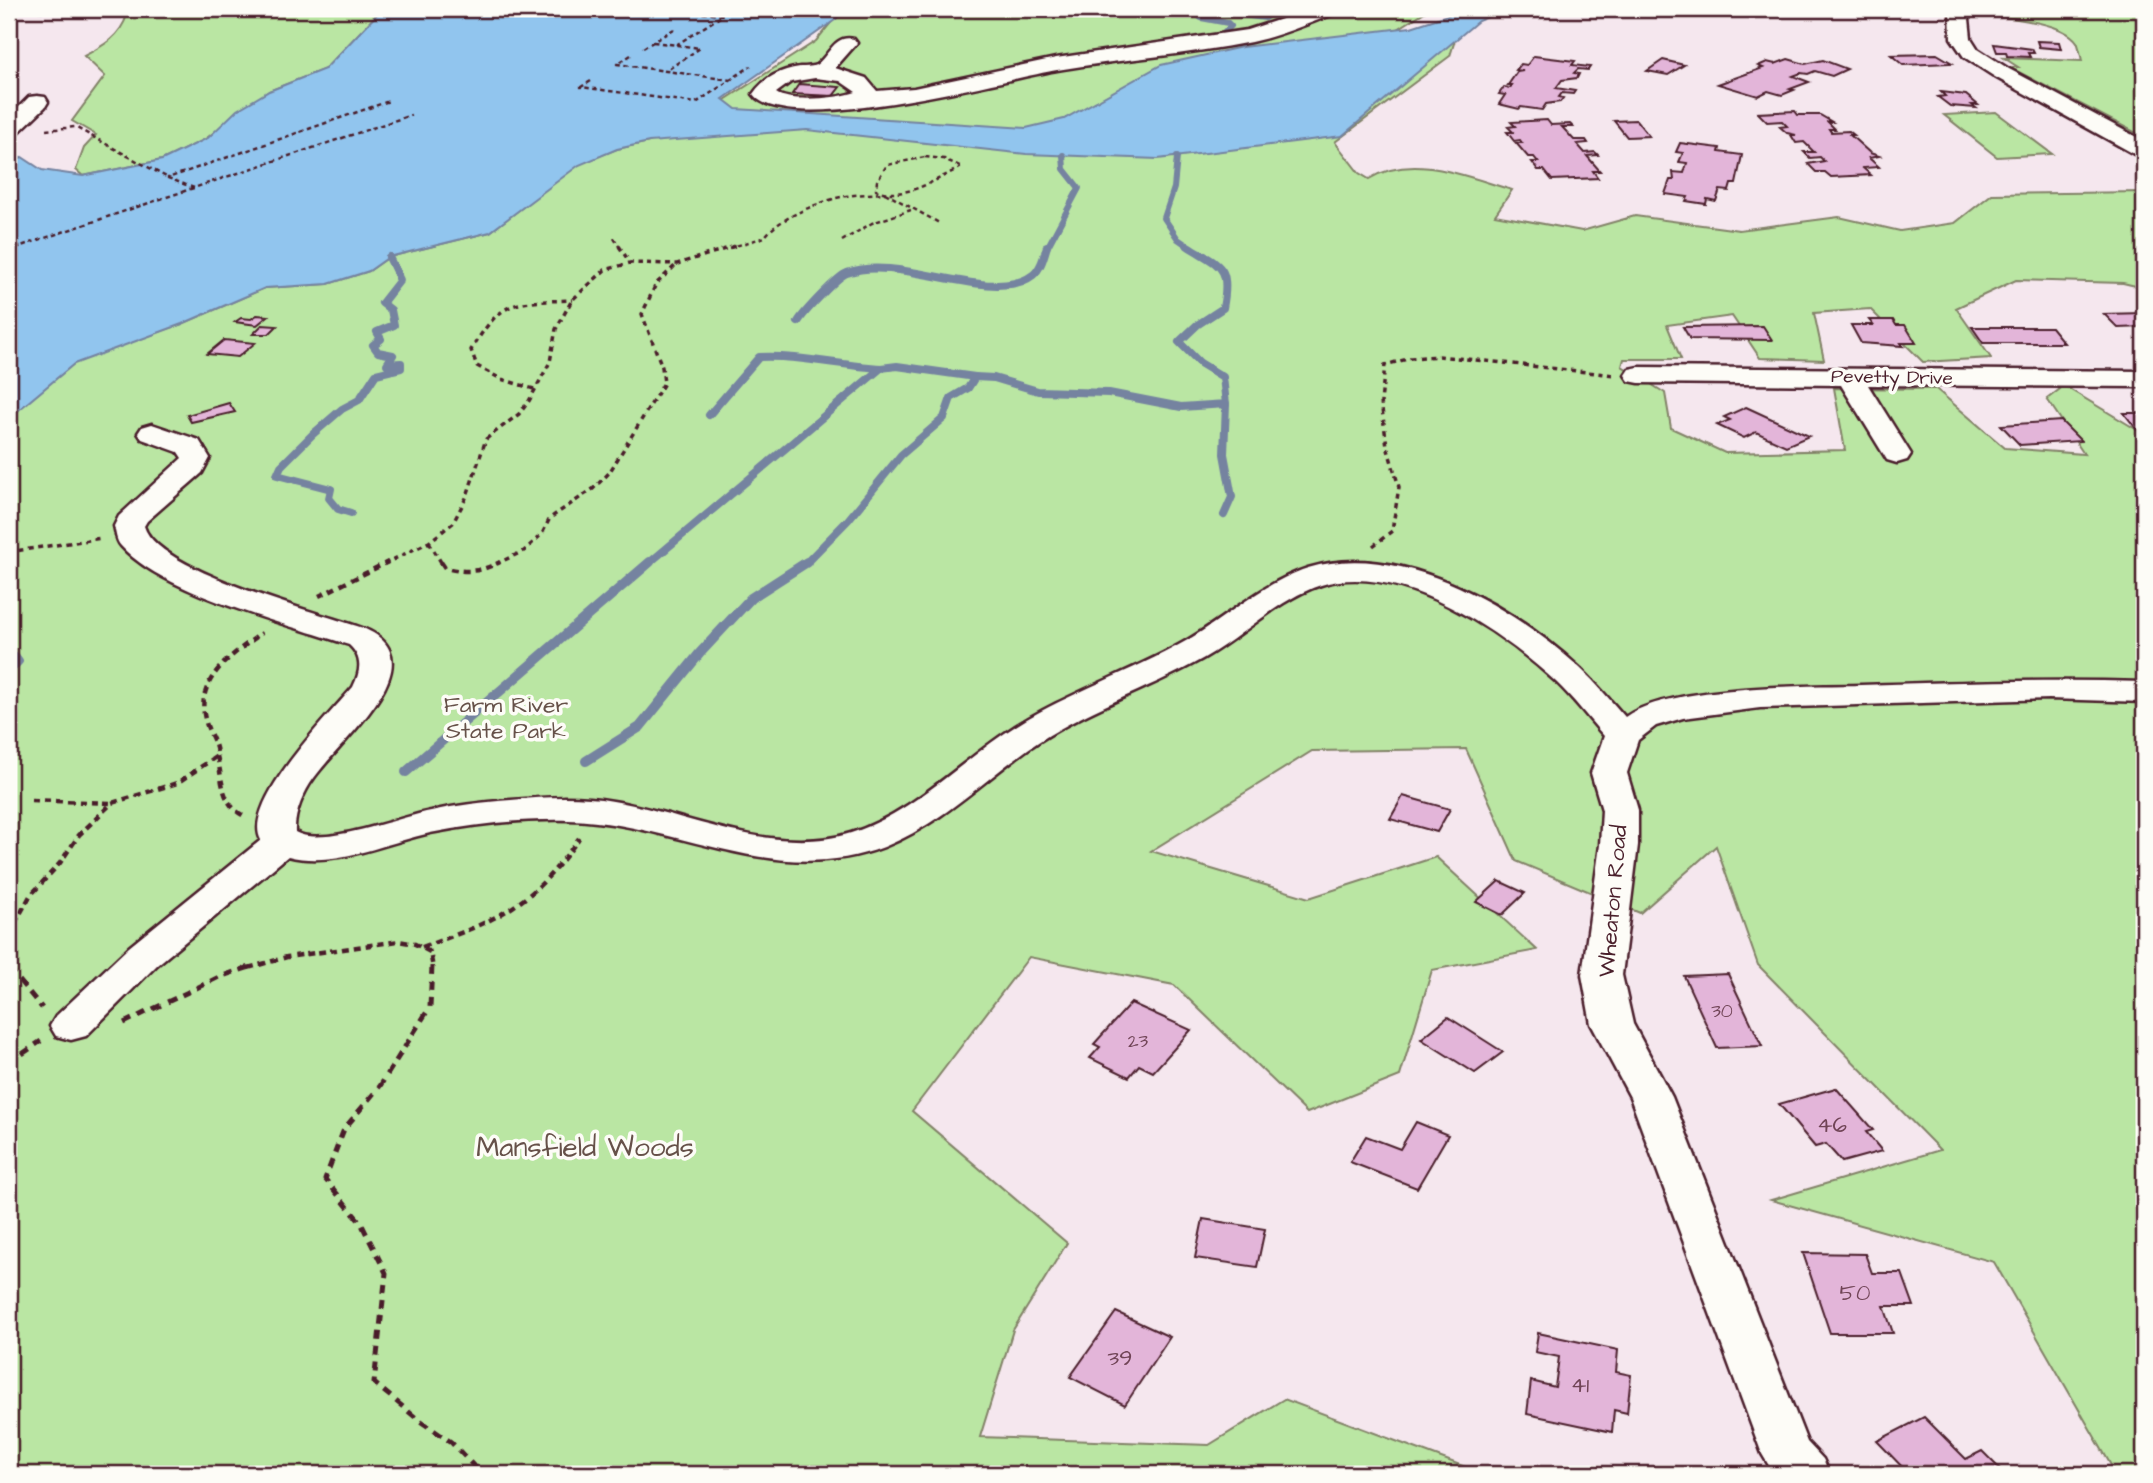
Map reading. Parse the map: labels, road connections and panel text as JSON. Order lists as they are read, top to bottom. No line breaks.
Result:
{"streets":{"street":["Pevetty Drive","Wheaton Road"]},"parks":["Farm River State Park","Mansfield Woods"],"house_numbers":["30","23","46","50","39","41"]}
